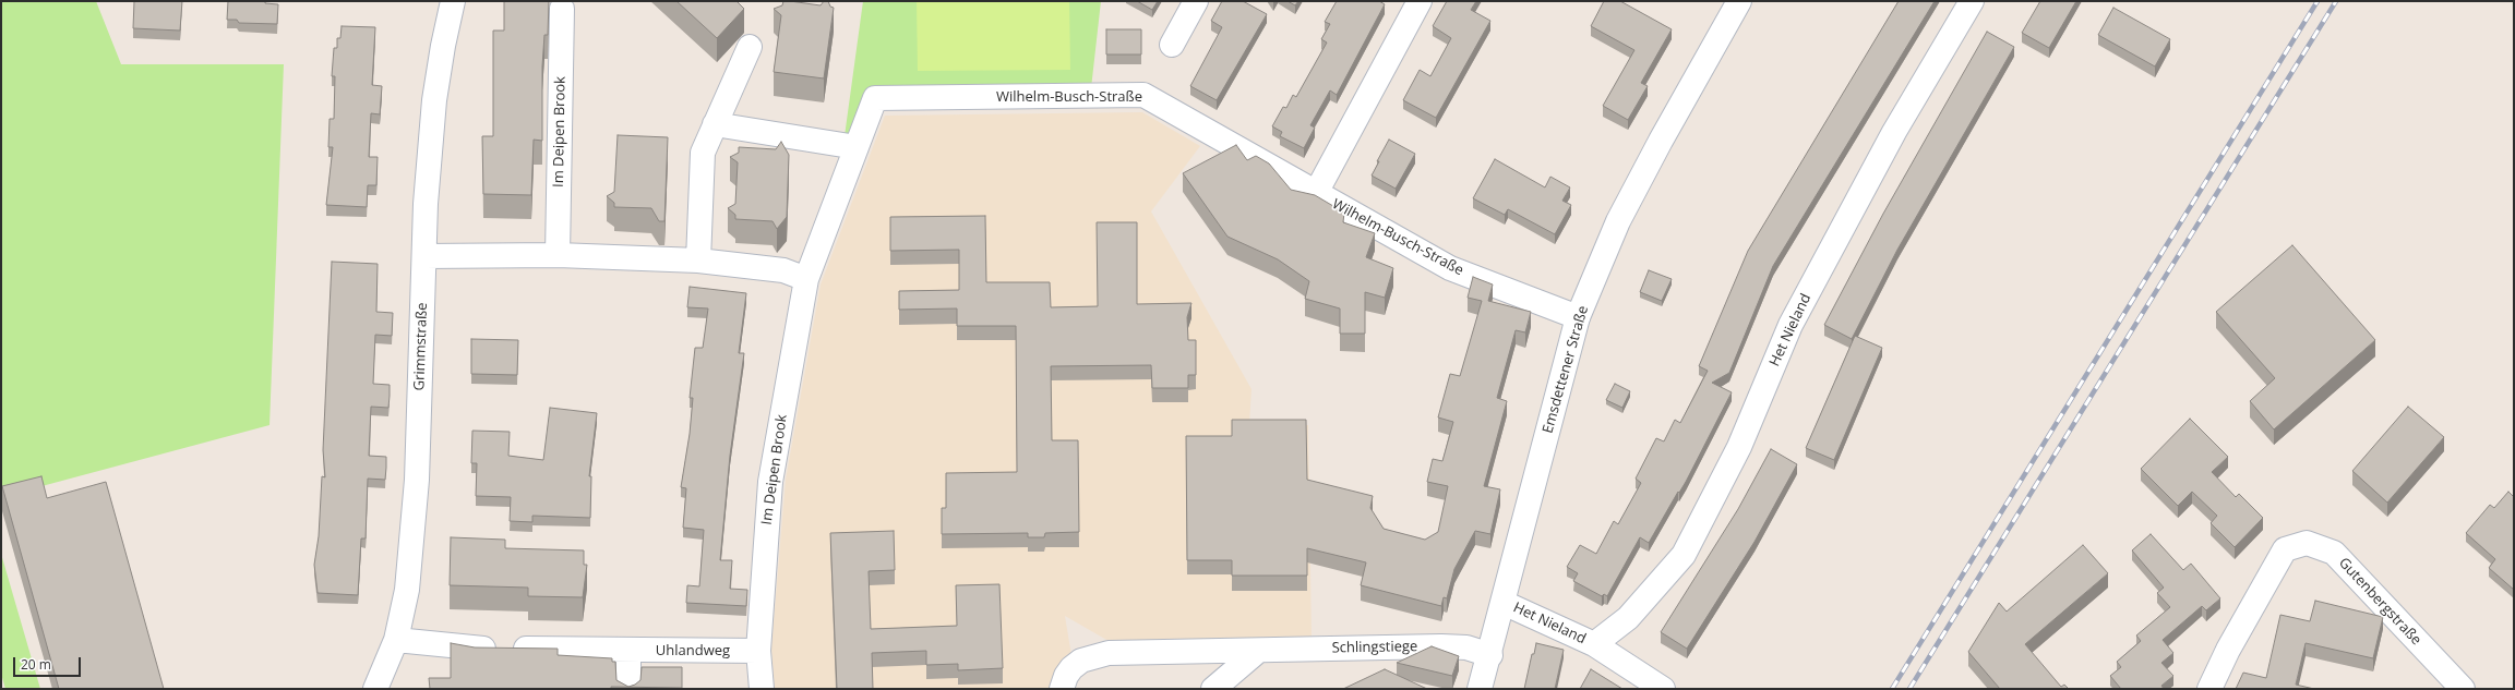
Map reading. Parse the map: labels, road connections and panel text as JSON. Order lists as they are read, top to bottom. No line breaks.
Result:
{"streets":{"street":["Wilhelm-Busch-Straße","Im Deipen Brook","Het Nieland","Grimmstraße","Emsdettener Straße","Gutenbergstraße","Schlingstiege","Uhlandweg"]},"crossings":[["Wilhelm-Busch-Straße","Im Deipen Brook"],["Wilhelm-Busch-Straße","Emsdettener Straße"],["Im Deipen Brook","Uhlandweg"],["Het Nieland","Emsdettener Straße"],["Grimmstraße","Uhlandweg"],["Emsdettener Straße","Schlingstiege"]],"scale_bar":"20 m"}
